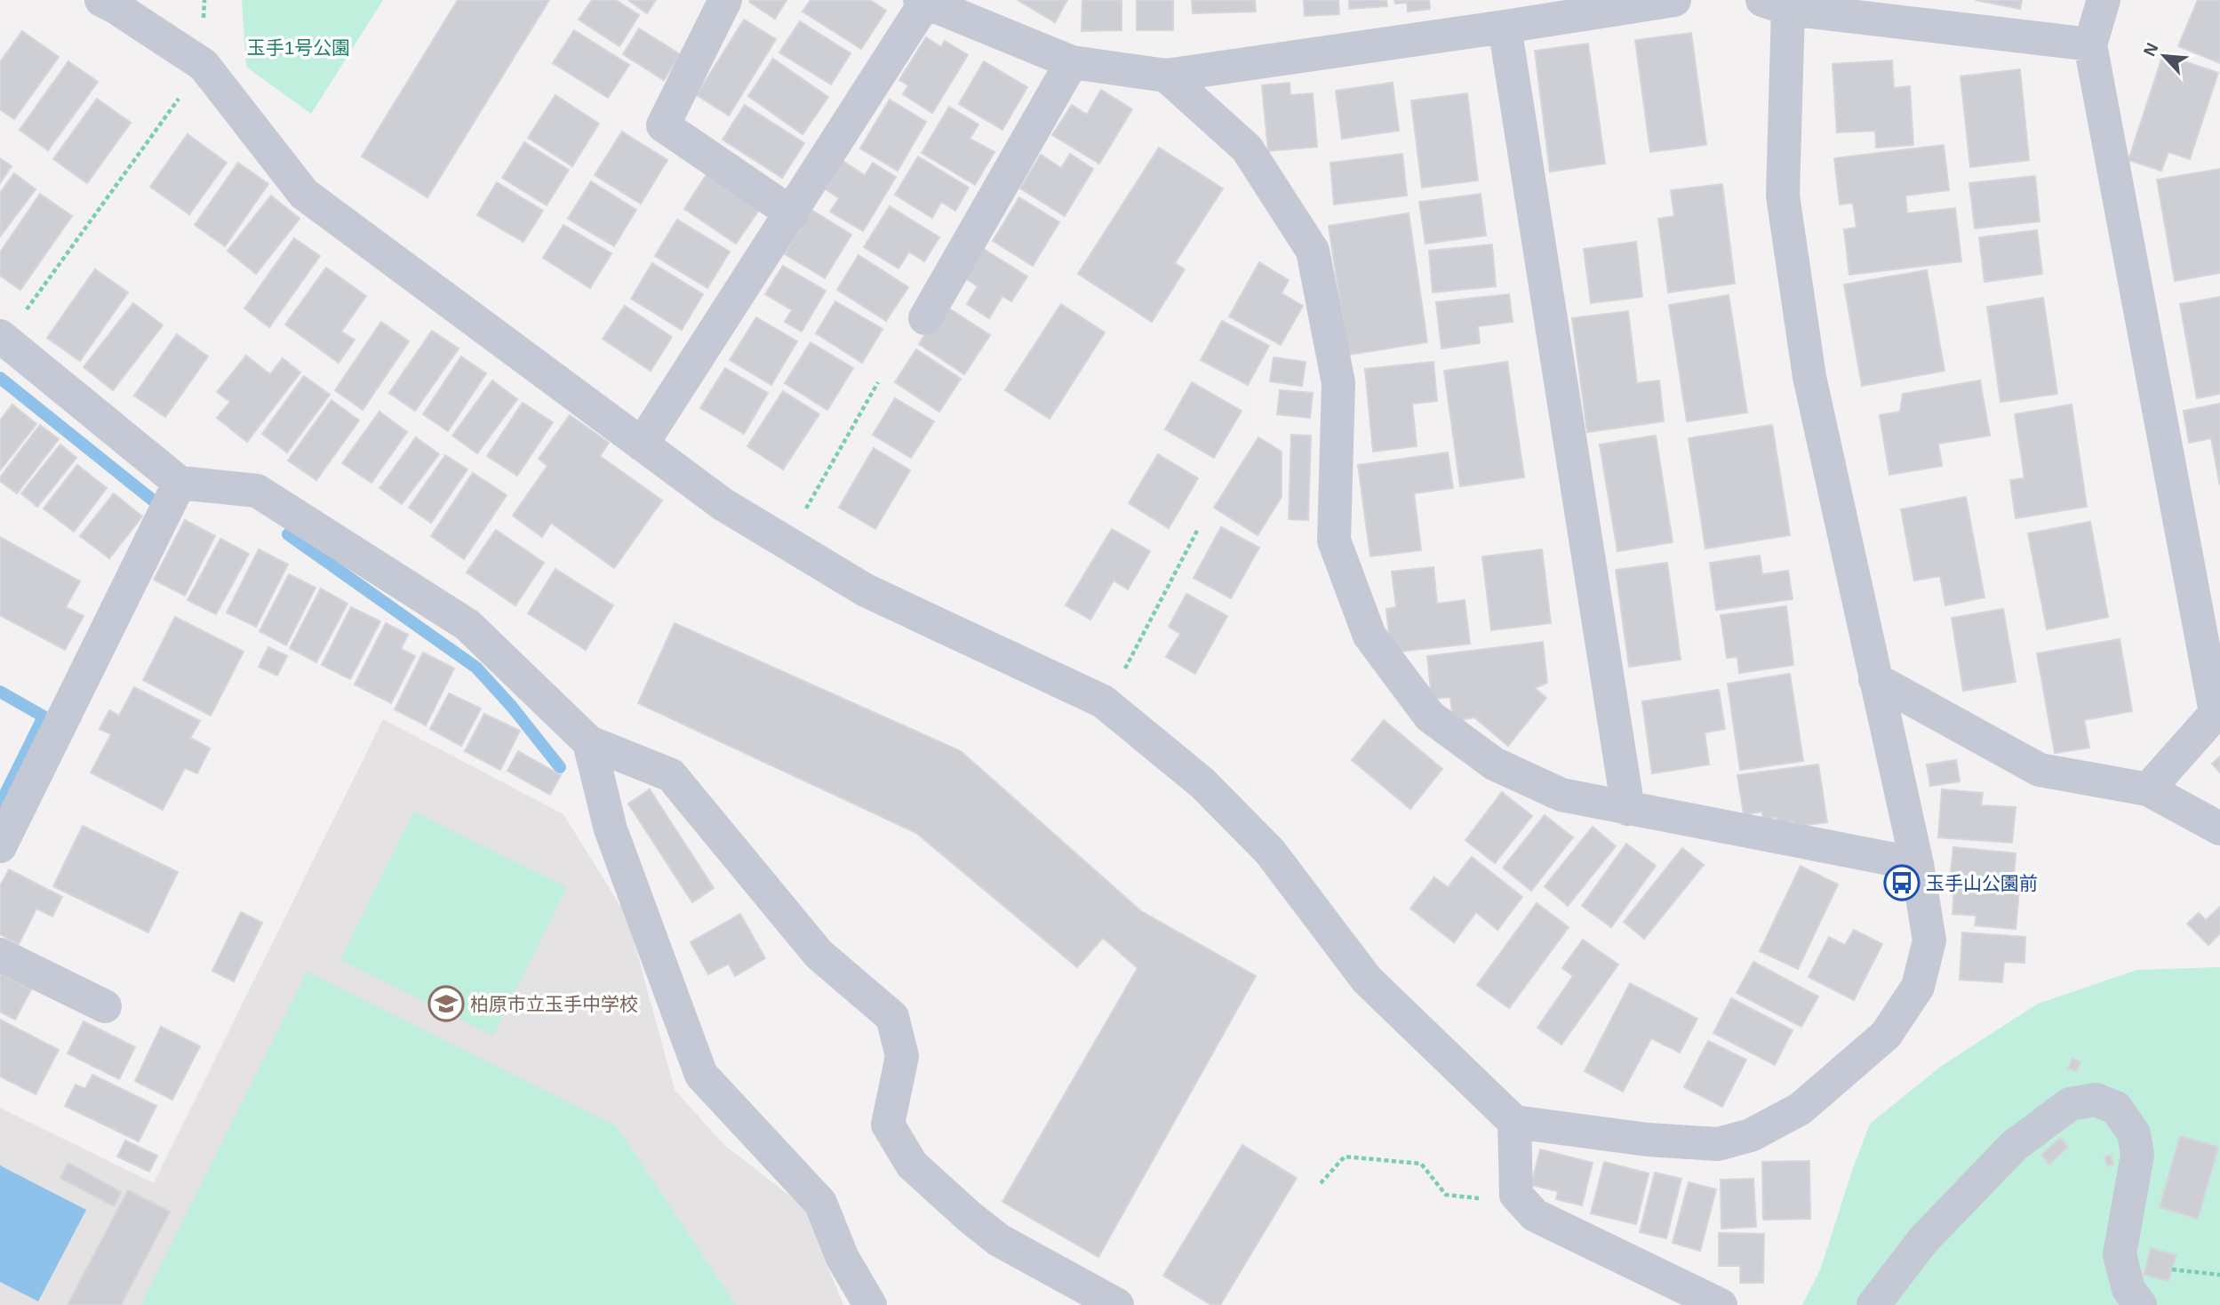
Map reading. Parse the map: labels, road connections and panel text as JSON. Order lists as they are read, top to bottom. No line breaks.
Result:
{"parks":["玉手1号公園"],"places":{"bus stop":["玉手山公園前"],"school or university":["柏原市立玉手中学校"]},"north":"top left"}
